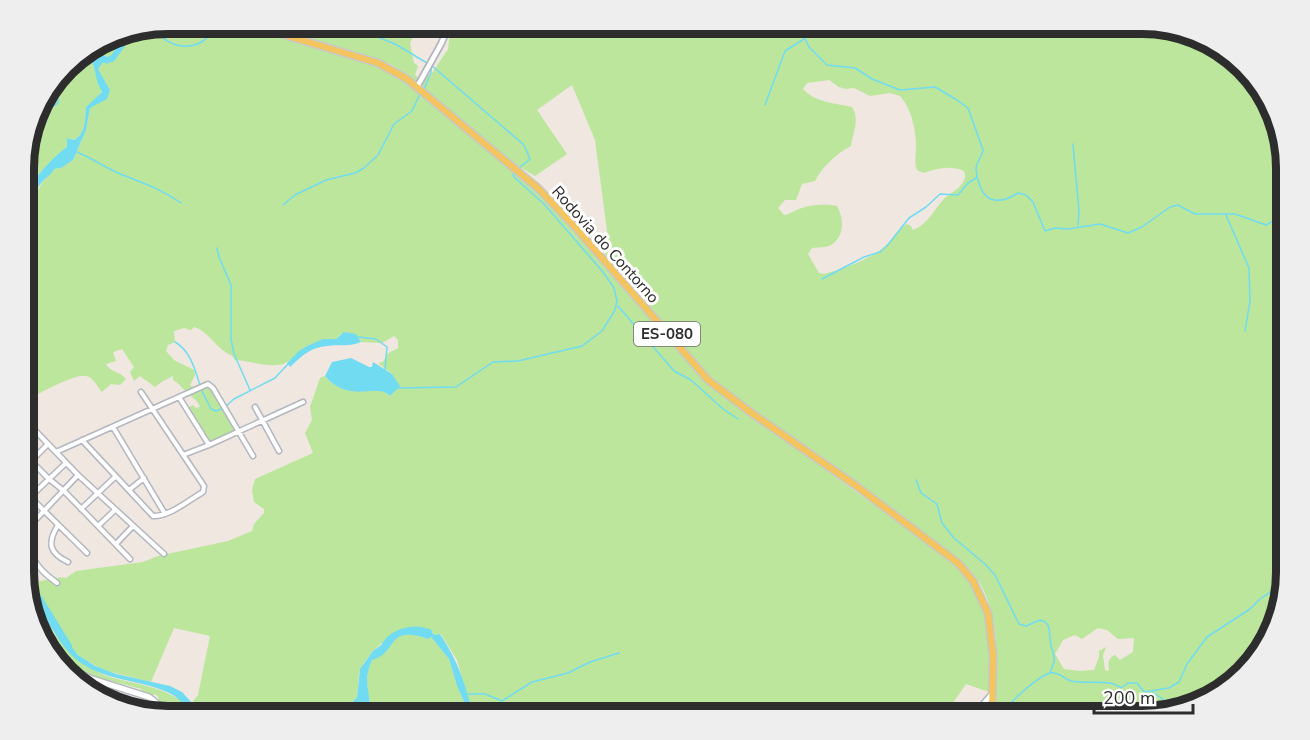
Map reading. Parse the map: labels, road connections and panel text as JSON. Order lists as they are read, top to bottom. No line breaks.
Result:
{"streets":{"main road":["Rodovia do Contorno","ES-080"]},"scale_bar":"200 m"}
